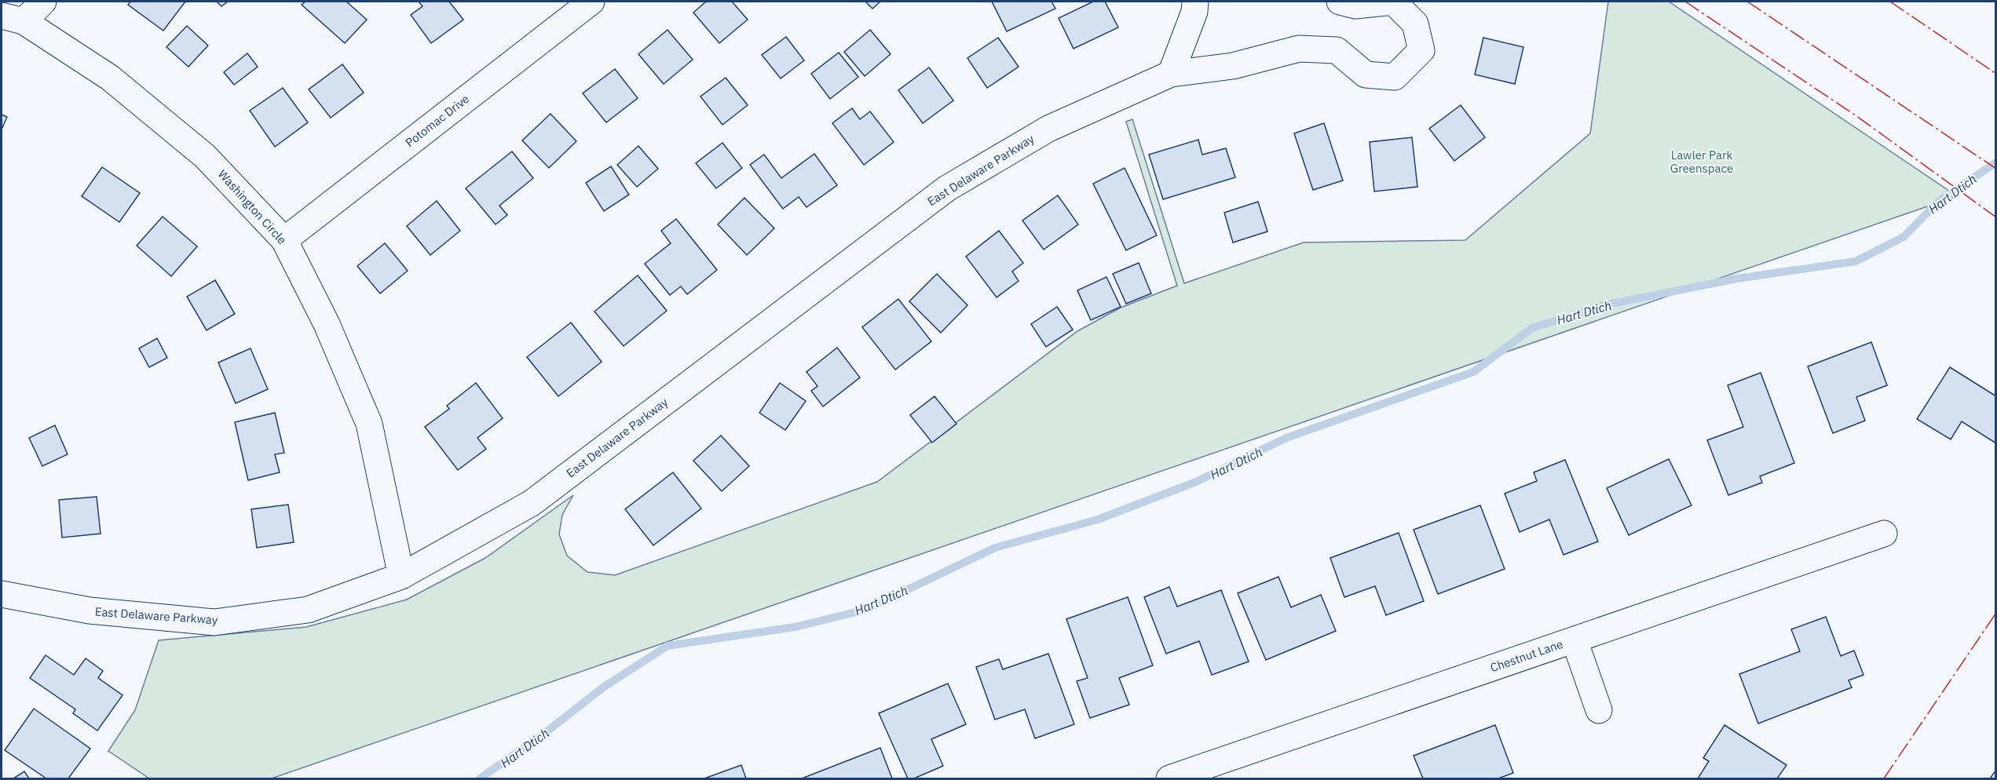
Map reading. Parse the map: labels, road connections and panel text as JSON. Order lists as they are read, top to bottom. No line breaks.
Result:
{"streets":{"street":["Potomac Drive","East Delaware Parkway","Washington Circle","Chestnut Lane"]},"crossings":[["Potomac Drive","Washington Circle"],["East Delaware Parkway","Washington Circle"]],"water":["Hart Dtich"],"parks":["Lawler Park Greenspace"]}
